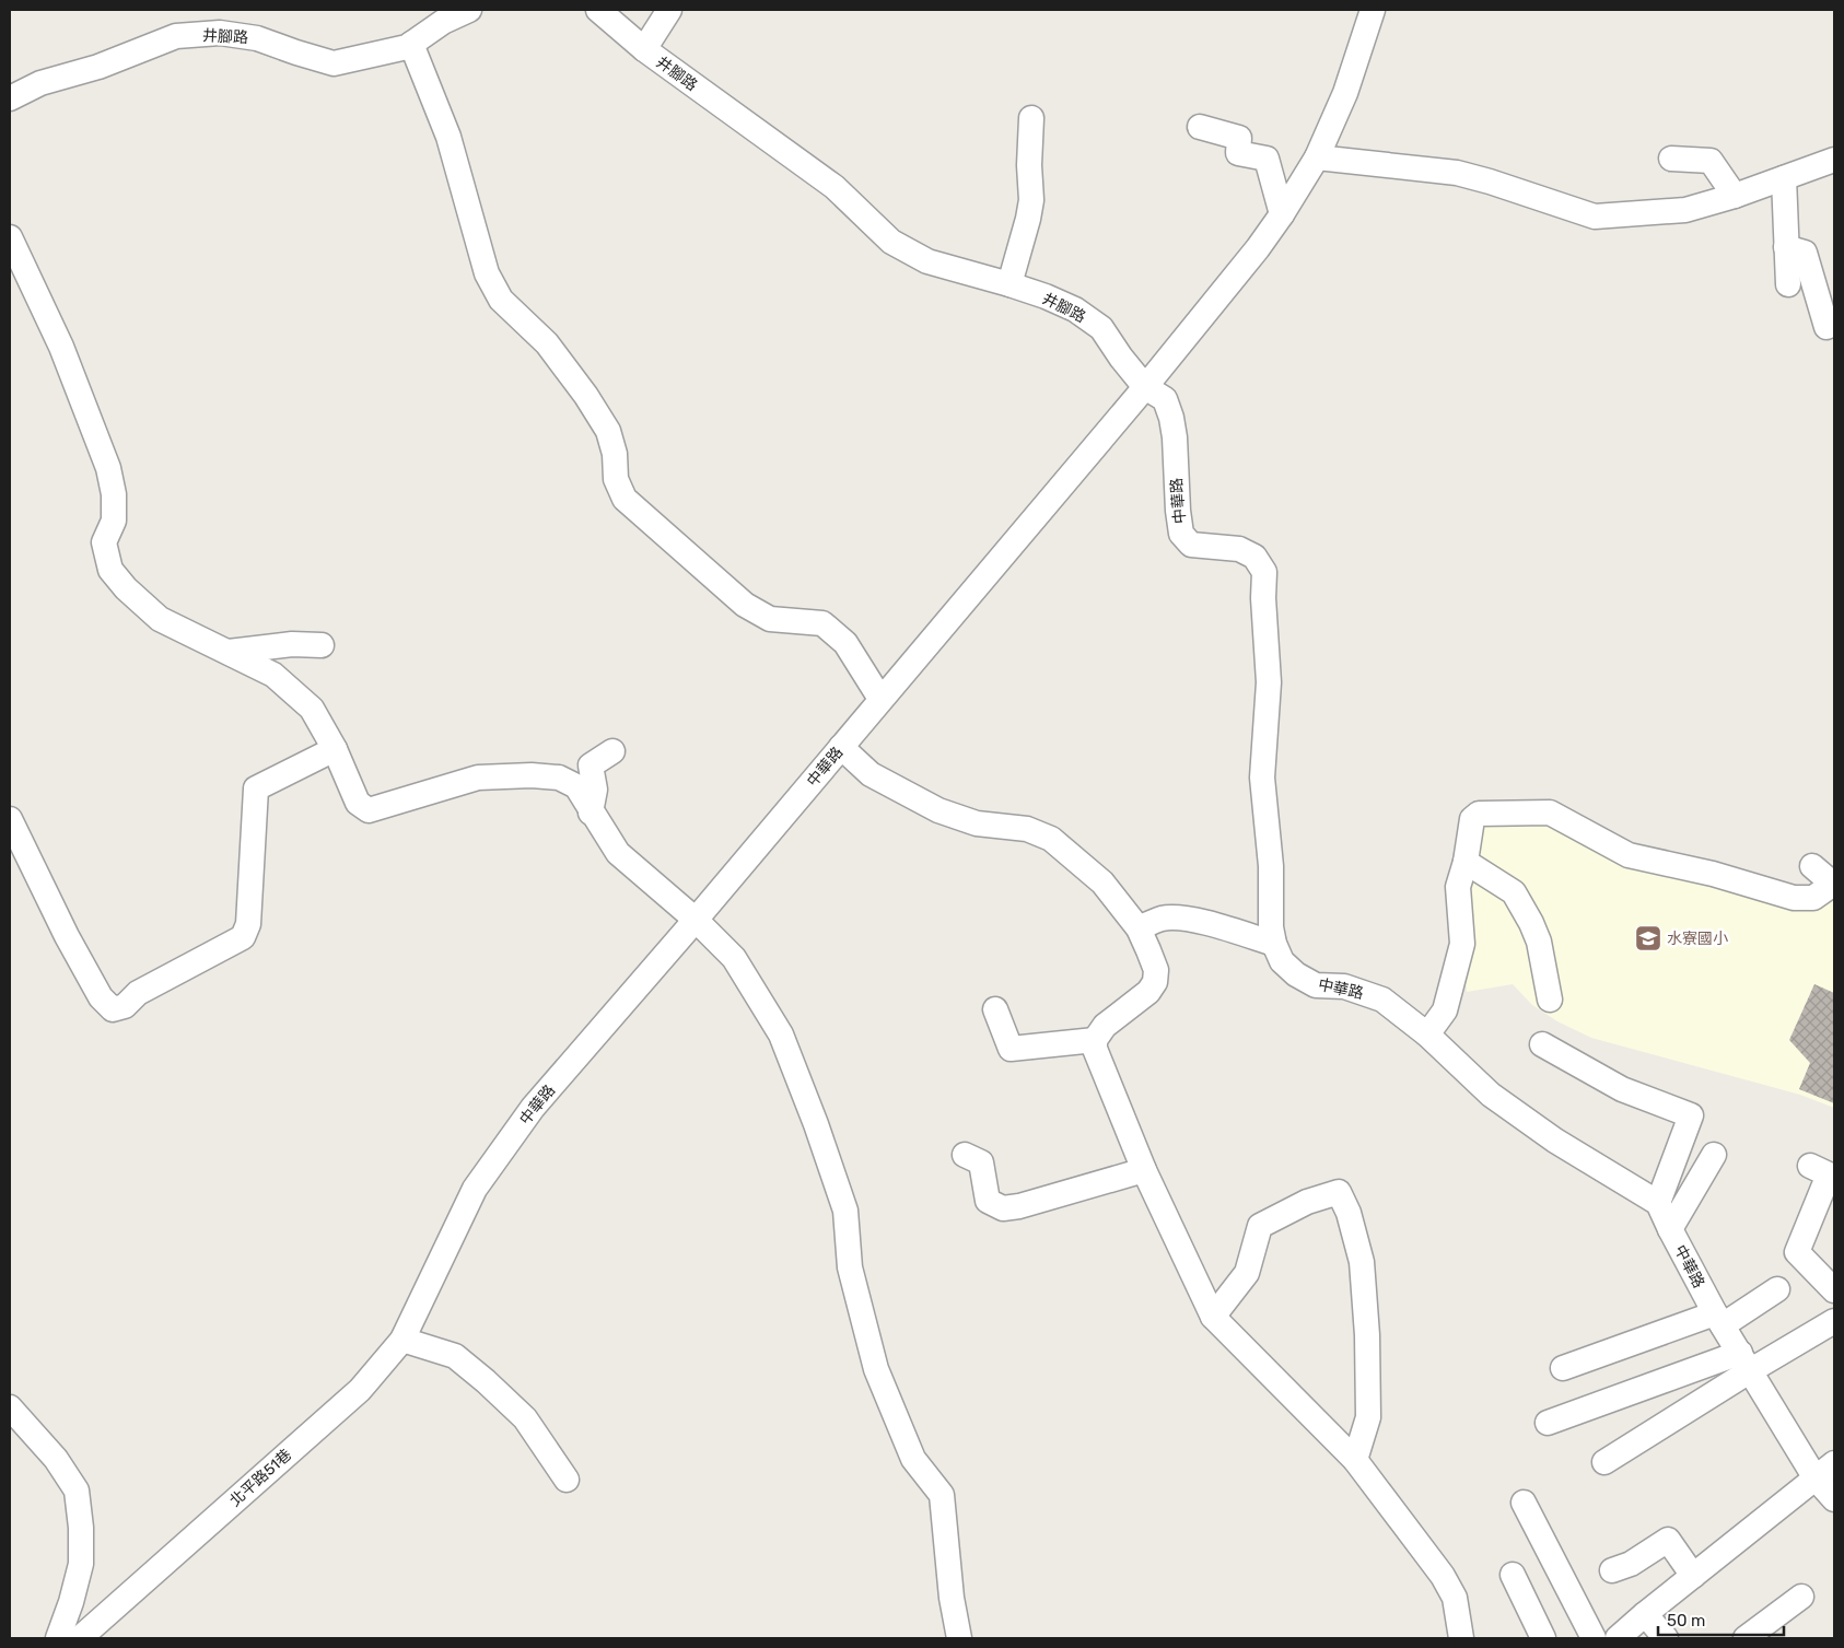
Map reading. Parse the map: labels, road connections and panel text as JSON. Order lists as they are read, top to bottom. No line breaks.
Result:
{"streets":{"street":["井腳路","中華路","北平路51巷"]},"crossings":[["井腳路","中華路"],["中華路","北平路51巷"]],"places":{"school or university":["水寮國小"]},"scale_bar":"50 m"}
